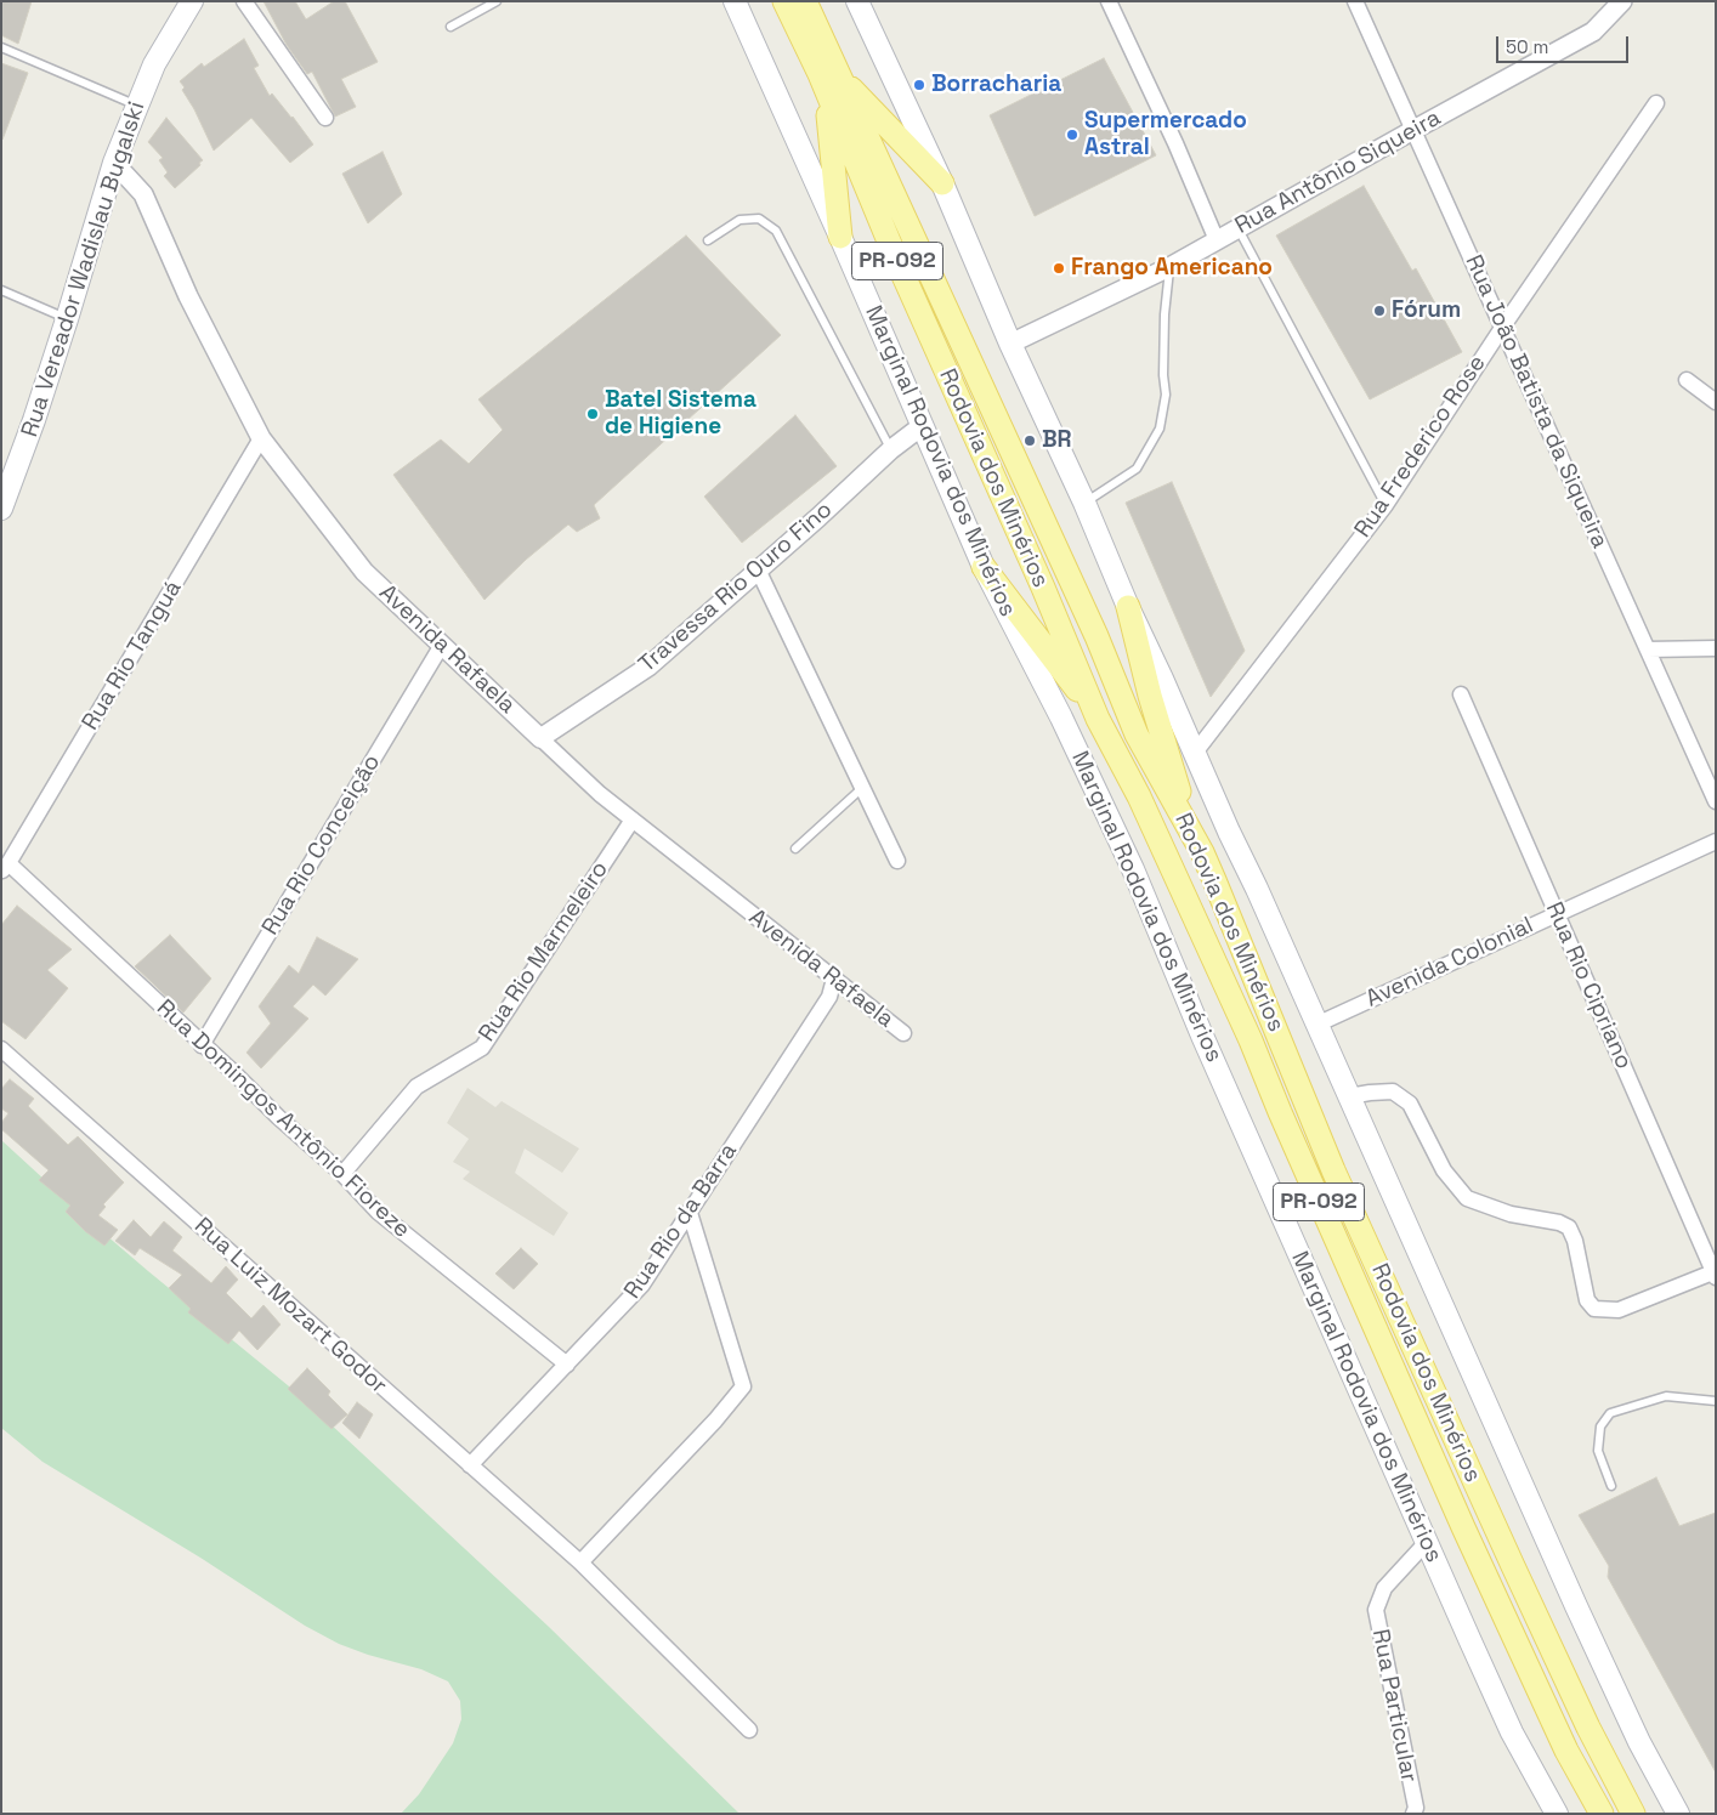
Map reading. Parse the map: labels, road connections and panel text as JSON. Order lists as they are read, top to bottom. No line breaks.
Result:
{"streets":{"main road":["PR-092","Rua Vereador Wadislau Bugalski","Marginal Rodovia dos Minérios","Rodovia dos Minérios"],"street":["Rua Antônio Siqueira","Rua João Batista da Siqueira","Rua Frederico Rose","Travessa Rio Ouro Fino","Avenida Rafaela","Rua Rio Tanguá","Rua Rio Conceição","Rua Rio Marmeleiro","Avenida Colonial","Rua Rio Cipriano","Rua Domingos Antônio Fioreze","Rua Rio da Barra","Rua Luiz Mozart Godor","Rua Particular"]},"crossings":[["Rua Antônio Siqueira","Rua João Batista da Siqueira"],["Rua Vereador Wadislau Bugalski","Avenida Rafaela"],["Rua João Batista da Siqueira","Rua Frederico Rose"],["Marginal Rodovia dos Minérios","Travessa Rio Ouro Fino"],["Marginal Rodovia dos Minérios","Rua Particular"],["Travessa Rio Ouro Fino","Avenida Rafaela"],["Avenida Rafaela","Rua Rio Tanguá"],["Avenida Rafaela","Rua Rio Conceição"],["Avenida Rafaela","Rua Rio Marmeleiro"],["Avenida Rafaela","Rua Rio da Barra"],["Rua Rio Tanguá","Rua Domingos Antônio Fioreze"],["Rua Rio Conceição","Rua Domingos Antônio Fioreze"],["Rua Rio Marmeleiro","Rua Domingos Antônio Fioreze"],["Avenida Colonial","Rua Rio Cipriano"],["Rua Domingos Antônio Fioreze","Rua Rio da Barra"],["Rua Rio da Barra","Rua Luiz Mozart Godor"]],"places":["Borracharia","Supermercado Astral","Frango Americano","Fórum","Batel Sistema de Higiene","BR"],"scale_bar":"50 m"}
